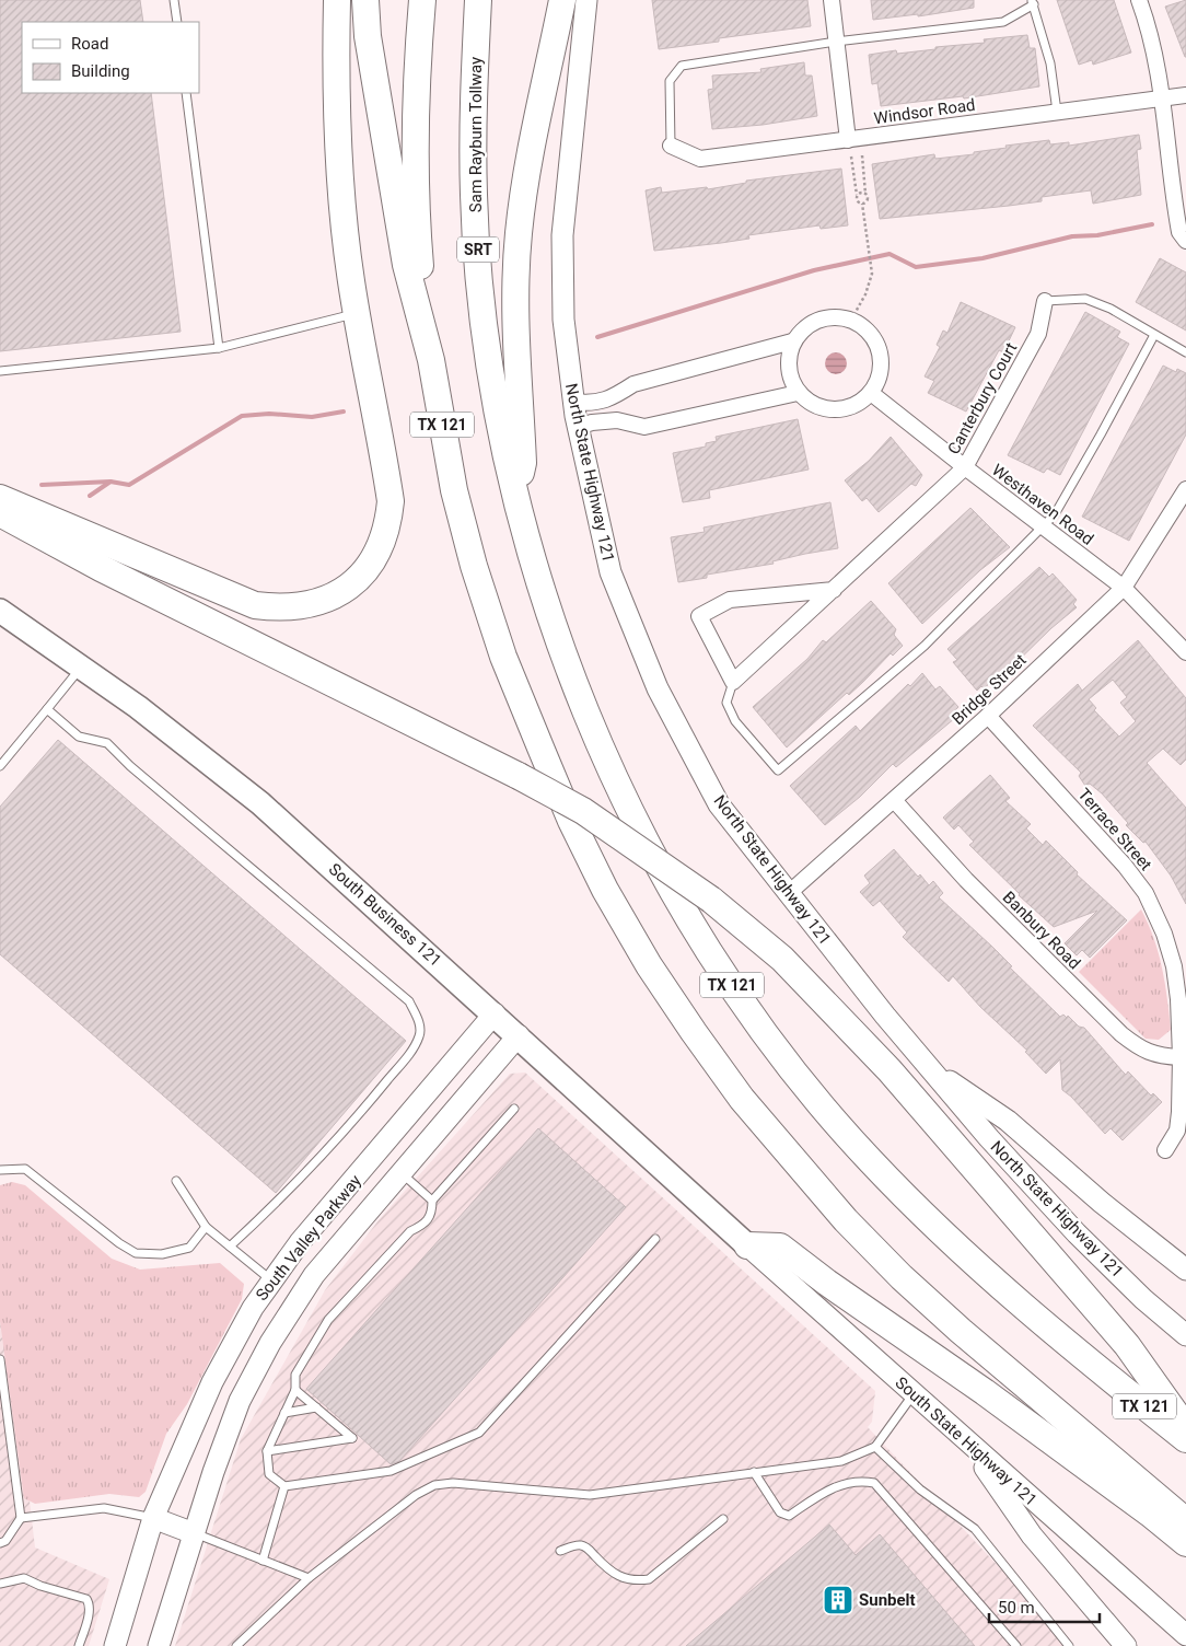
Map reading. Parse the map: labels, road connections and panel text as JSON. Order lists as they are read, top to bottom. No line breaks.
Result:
{"streets":{"highway":["Sam Rayburn Tollway","SRT","TX 121"],"main road":["North State Highway 121","South Business 121","South Valley Parkway","South State Highway 121"],"street":["Windsor Road","Canterbury Court","Westhaven Road","Bridge Street","Terrace Street","Banbury Road"]},"crossings":[["Sam Rayburn Tollway","TX 121"],["Canterbury Court","Westhaven Road"],["North State Highway 121","Bridge Street"],["Westhaven Road","Bridge Street"],["Bridge Street","Terrace Street"],["Bridge Street","Banbury Road"],["Terrace Street","Banbury Road"],["South Business 121","South Valley Parkway"],["South Business 121","South State Highway 121"]],"places":{"building":["Sunbelt"]},"legend":["Road","Building"],"scale_bar":"50 m"}
